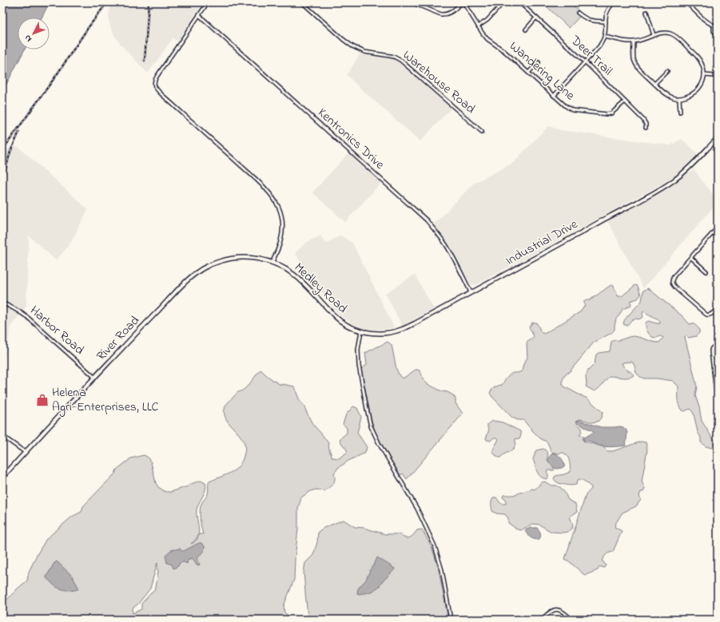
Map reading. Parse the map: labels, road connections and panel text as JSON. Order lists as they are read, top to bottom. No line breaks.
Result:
{"streets":{"street":["Deer Trail","Wandering Lane","Warehouse Road","Kentronics Drive","Industrial Drive","Medley Road","Harbor Road","River Road"]},"crossings":[["Deer Trail","Wandering Lane"],["Kentronics Drive","Industrial Drive"],["Industrial Drive","Medley Road"],["Medley Road","River Road"],["Harbor Road","River Road"]],"places":{"shop":["Helena Agri-Enterprises, LLC"]},"north":"bottom left"}
